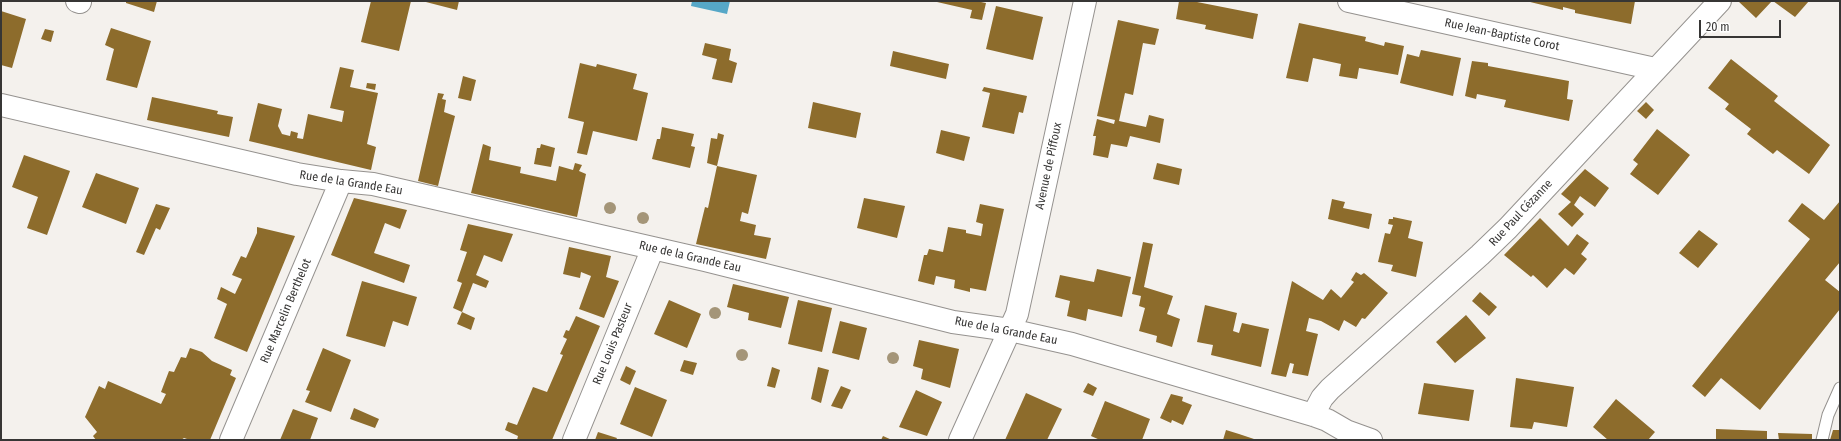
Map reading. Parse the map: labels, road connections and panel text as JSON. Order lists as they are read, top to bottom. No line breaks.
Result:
{"streets":{"street":["Rue Jean-Baptiste Corot","Avenue de Piffoux","Rue de la Grande Eau","Rue Paul Cézanne","Rue Marcelin Berthelot","Rue Louis Pasteur"]},"crossings":[["Rue Jean-Baptiste Corot","Rue Paul Cézanne"],["Avenue de Piffoux","Rue de la Grande Eau"],["Rue de la Grande Eau","Rue Paul Cézanne"],["Rue de la Grande Eau","Rue Marcelin Berthelot"],["Rue de la Grande Eau","Rue Louis Pasteur"]],"scale_bar":"20 m"}
